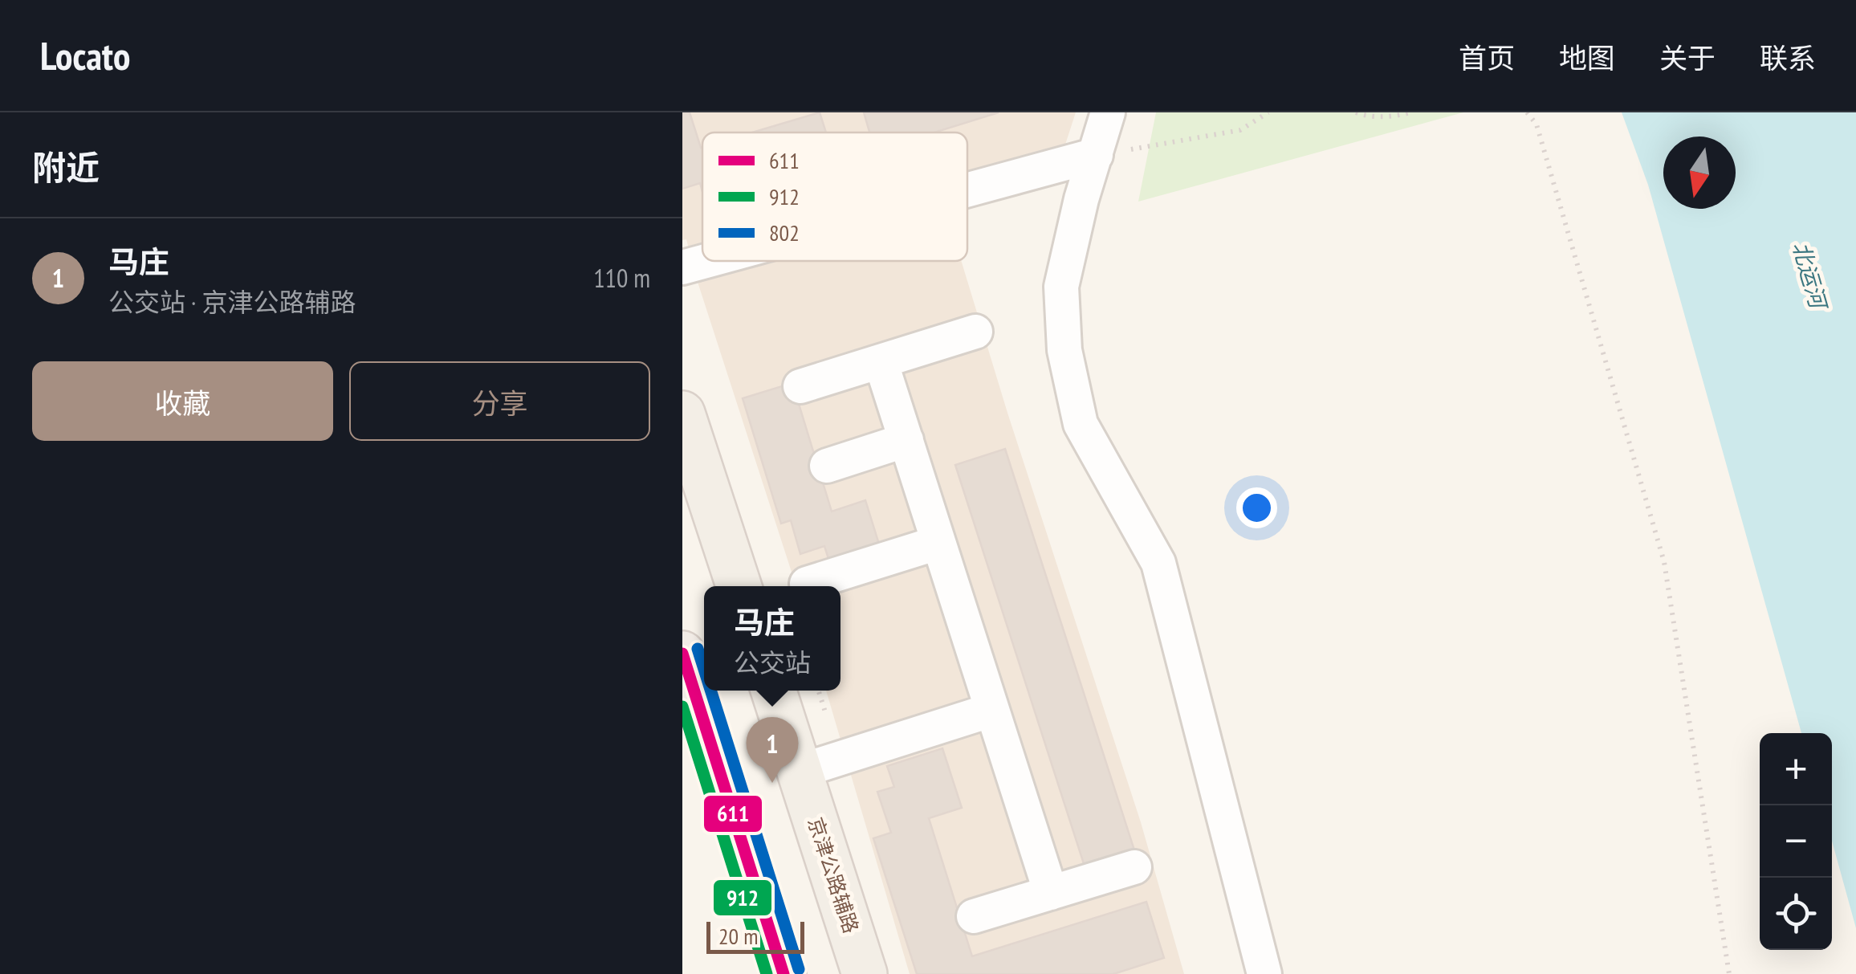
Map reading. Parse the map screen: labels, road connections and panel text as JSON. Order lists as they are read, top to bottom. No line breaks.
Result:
{"streets":{"main road":["京津公路辅路"]},"water":["北运河"],"lines":["transit line 802","transit line 611","transit line 912"],"legend":["611","912","802"],"scale_bar":"20 m","north":"bottom","page":{"header":"Locato","nav":["首页","地图","关于","联系"],"heading":"附近","list":[{"mark":"1","name":"马庄","note":"公交站 · 京津公路辅路","value":"110 m"}],"buttons":["收藏","分享"],"popup":["马庄","公交站"],"pins":"1","map_buttons":["+","−"],"scale":"20 m"}}
